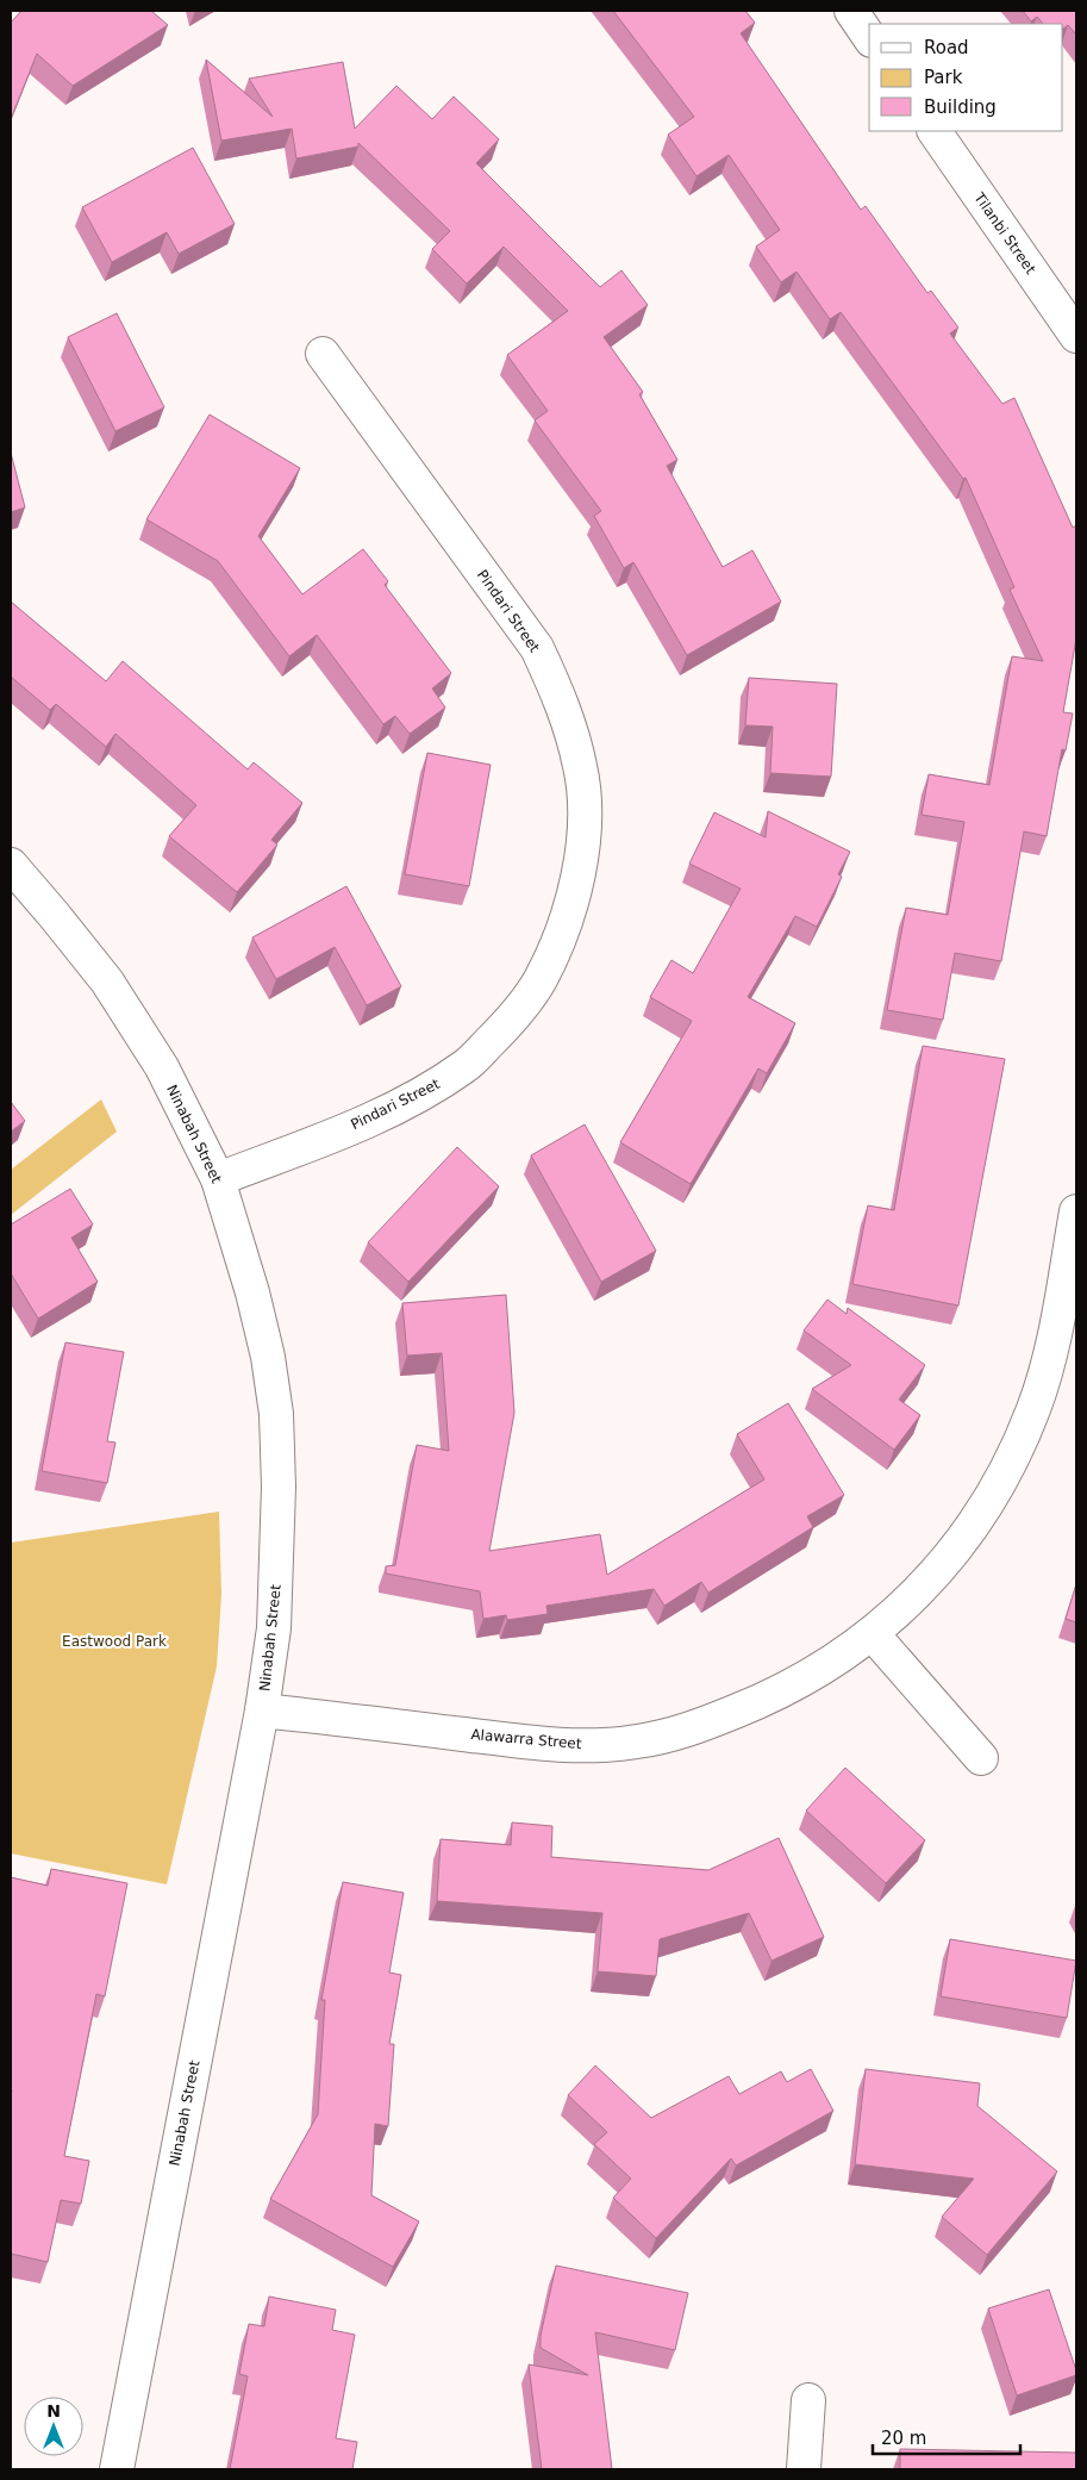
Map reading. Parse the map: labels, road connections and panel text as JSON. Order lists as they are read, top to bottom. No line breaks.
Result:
{"streets":{"street":["Tilanbi Street","Pindari Street","Ninabah Street","Alawarra Street"]},"crossings":[["Pindari Street","Ninabah Street"],["Ninabah Street","Alawarra Street"]],"parks":["Eastwood Park"],"legend":["Road","Park","Building"],"scale_bar":"20 m","north":"top"}
